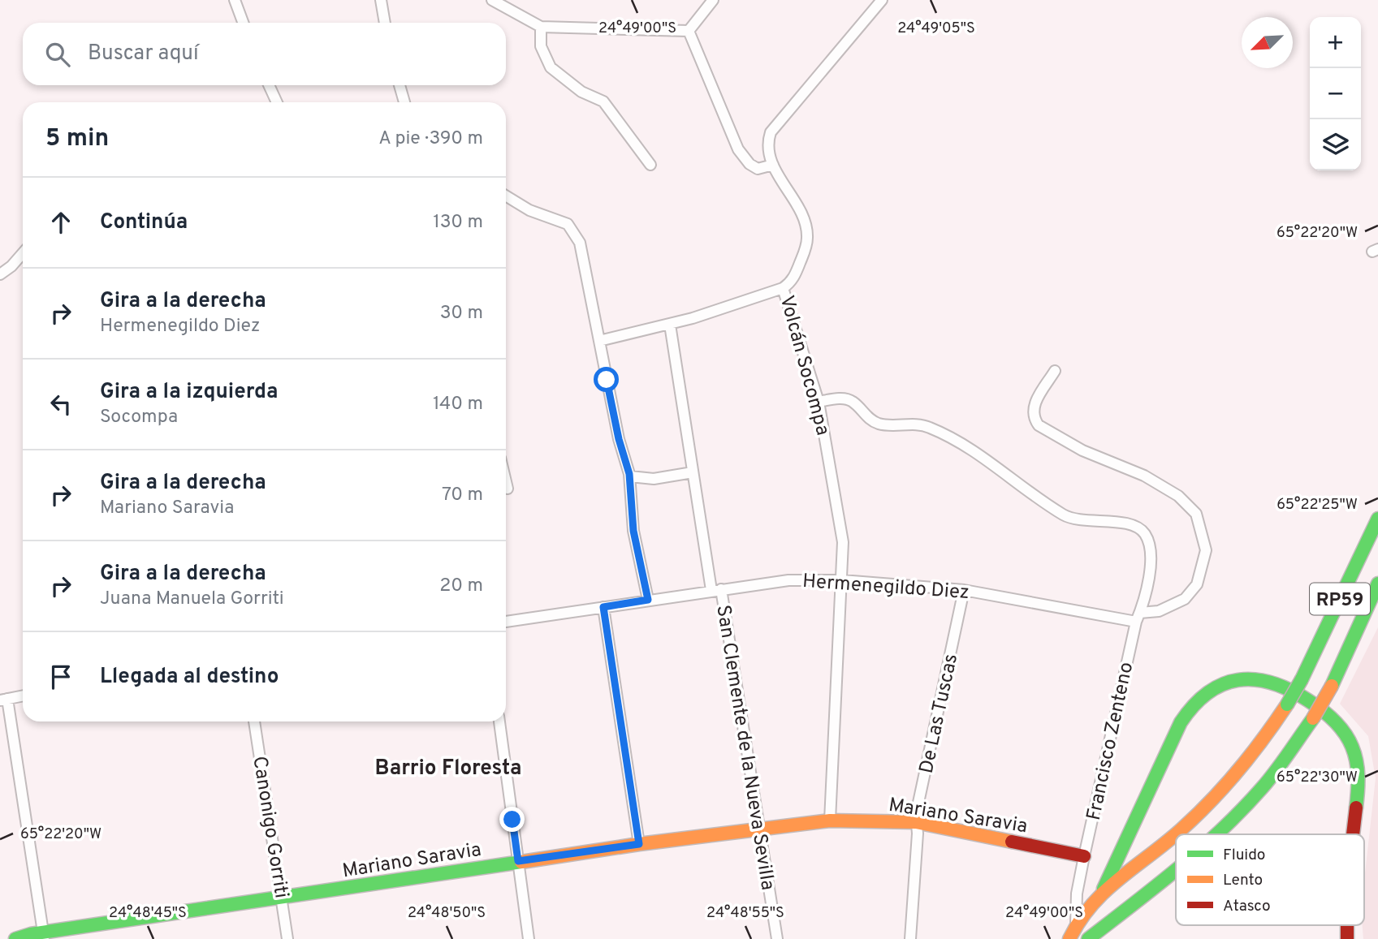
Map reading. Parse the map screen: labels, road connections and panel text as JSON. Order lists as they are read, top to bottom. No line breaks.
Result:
{"streets":{"main road":["RP59","Mariano Saravia"],"street":["Volcán Socompa","Hermenegildo Diez","De Las Tuscas","Francisco Zenteno","San Clemente de la Nueva Sevilla","Canonigo Gorriti"]},"crossings":[["Volcán Socompa","Hermenegildo Diez"],["Volcán Socompa","Francisco Zenteno"],["Volcán Socompa","Mariano Saravia"],["Hermenegildo Diez","De Las Tuscas"],["Hermenegildo Diez","Francisco Zenteno"],["Hermenegildo Diez","San Clemente de la Nueva Sevilla"],["De Las Tuscas","Mariano Saravia"],["Francisco Zenteno","Mariano Saravia"],["San Clemente de la Nueva Sevilla","Mariano Saravia"],["Mariano Saravia","Canonigo Gorriti"]],"districts":["Barrio Floresta"],"legend":["Fluido","Lento","Atasco"],"north":"bottom left","page":{"map_buttons":["+","−"],"search":"Buscar aquí","heading":["5 min","A pie · 390 m"],"list":[["Continúa","130 m"],["Gira a la derecha","Hermenegildo Diez","30 m"],["Gira a la izquierda","Socompa","140 m"],["Gira a la derecha","Mariano Saravia","70 m"],["Gira a la derecha","Juana Manuela Gorriti","20 m"],"Llegada al destino"]},"coordinates":["24°49'00\"S","24°49'05\"S","65°22'20\"W","65°22'25\"W","65°22'30\"W","24°48'45\"S","24°48'50\"S","24°48'55\"S"]}
